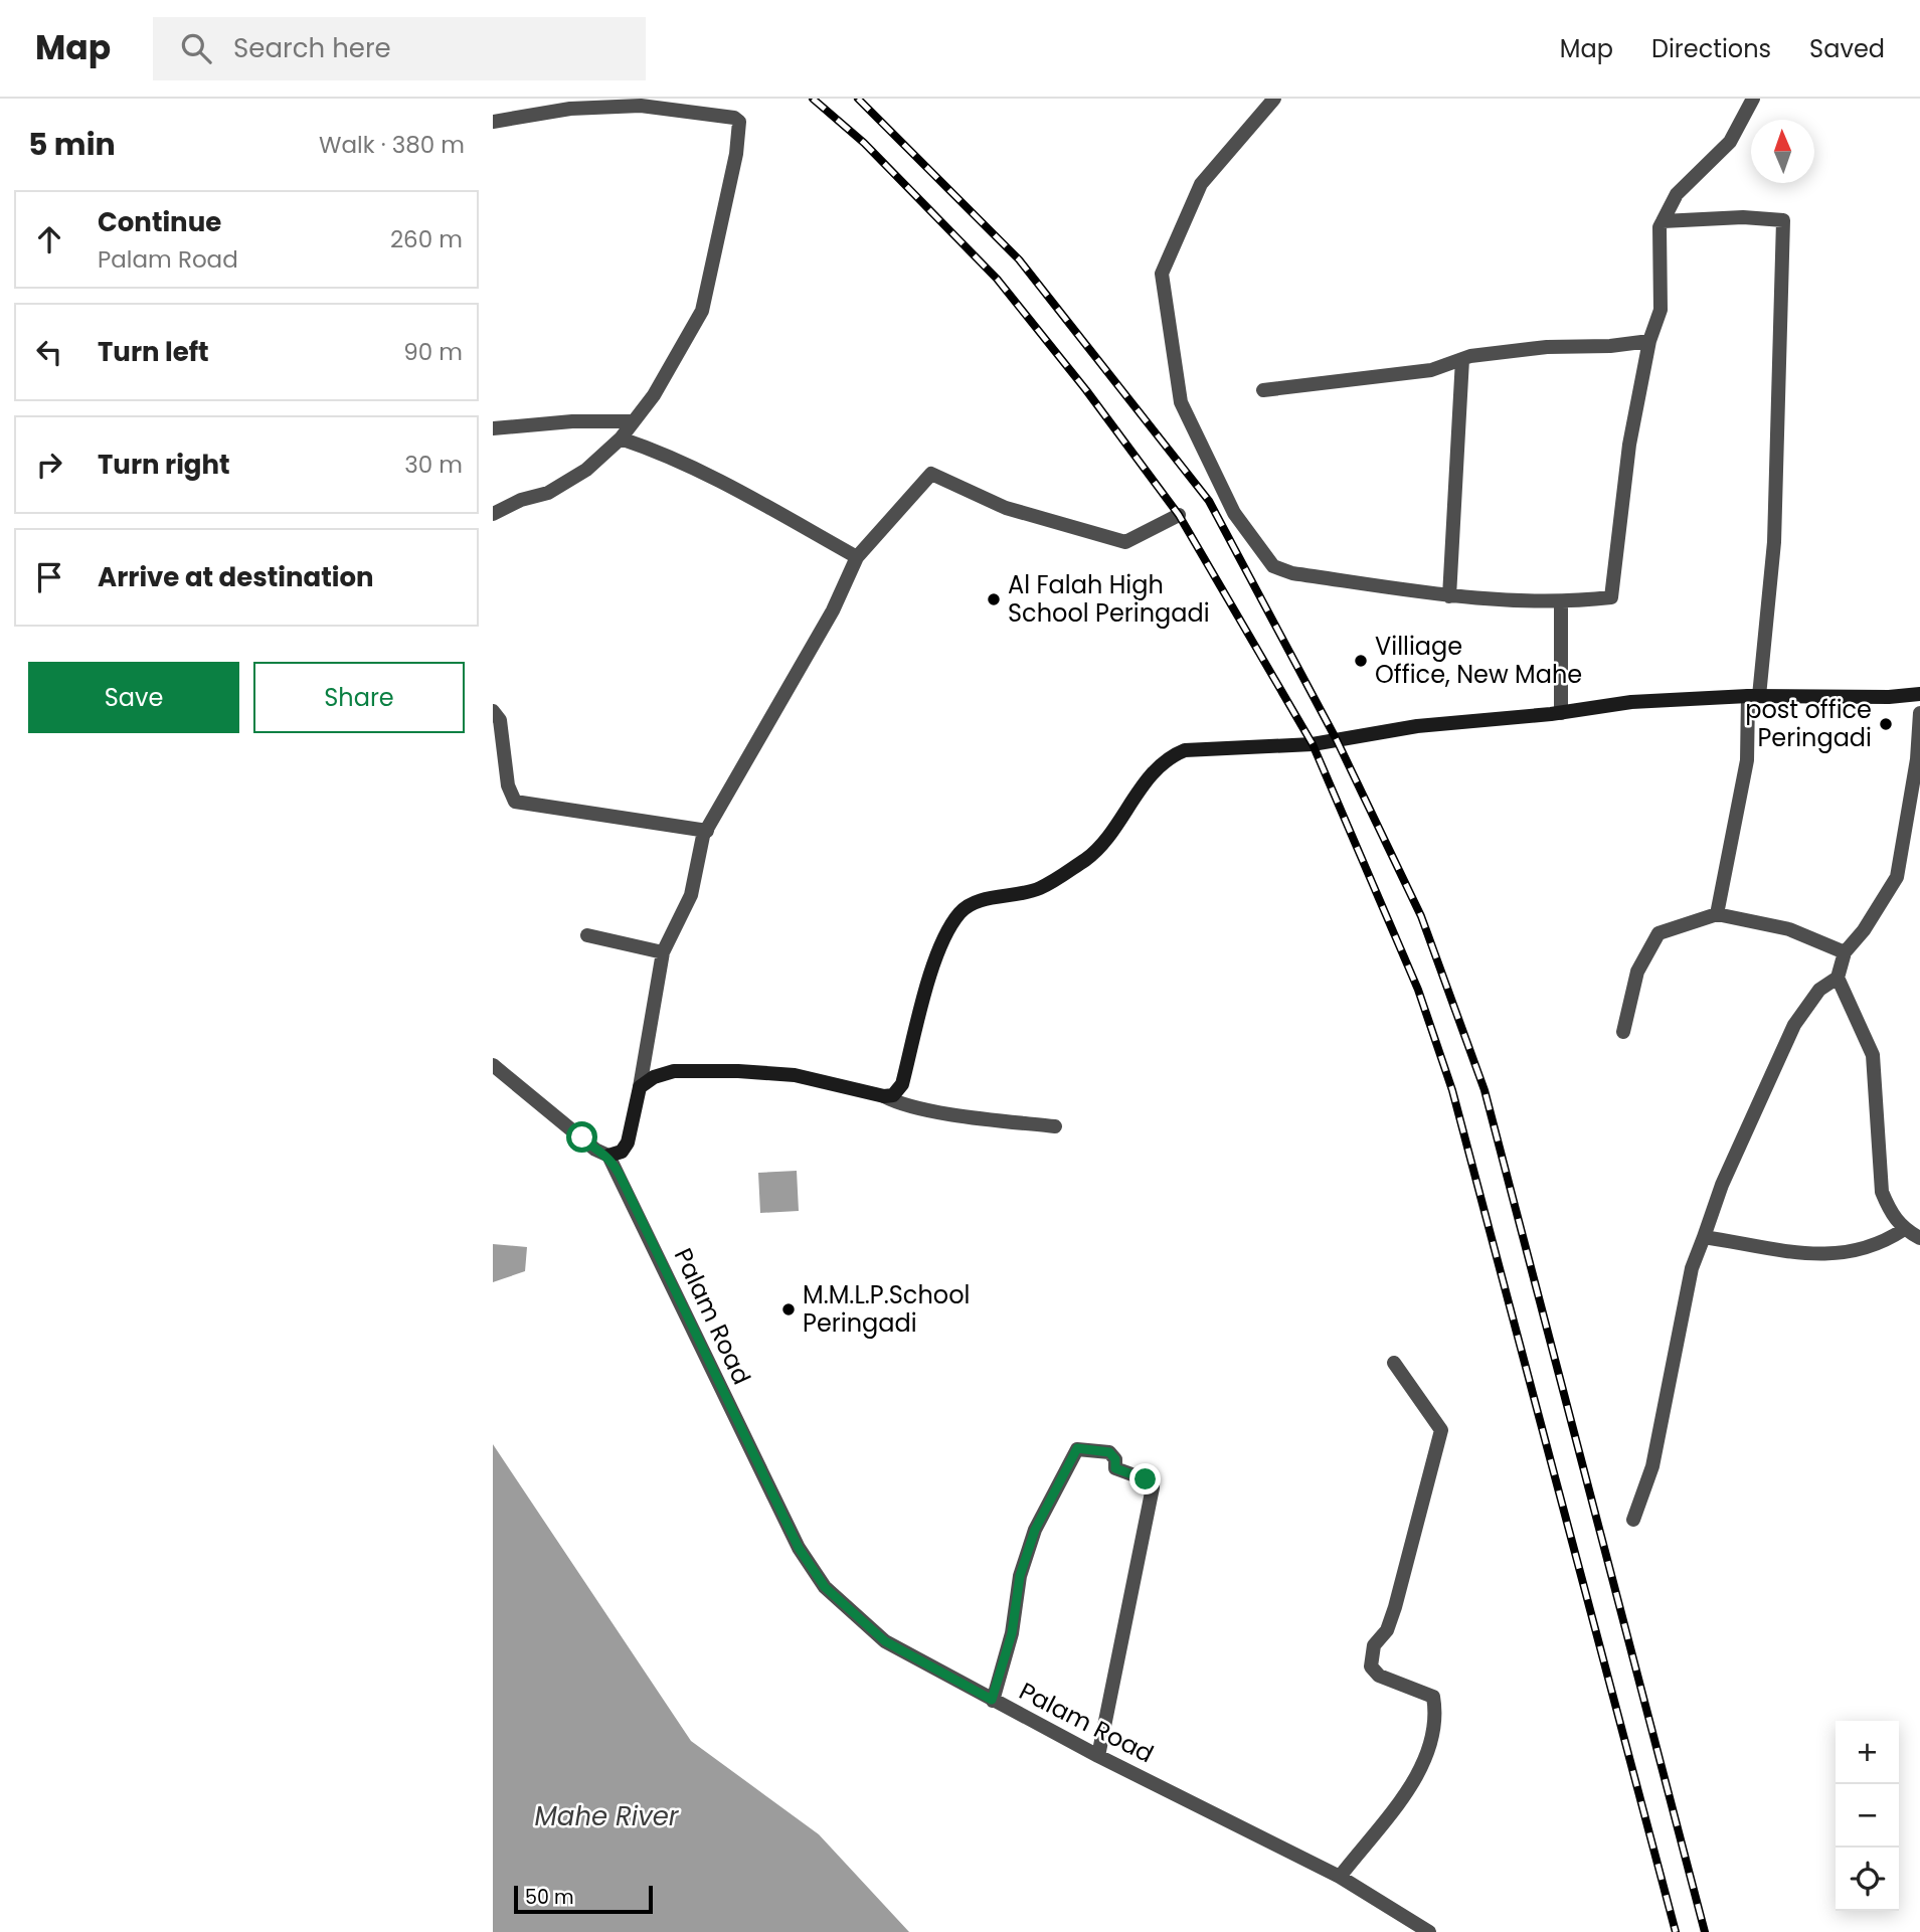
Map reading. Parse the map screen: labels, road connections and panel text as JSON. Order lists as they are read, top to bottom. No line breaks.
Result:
{"streets":{"street":["Palam Road"]},"water":["Mahe River"],"places":["Al Falah High School Peringadi","Villiage Office, New Mahe","post office Peringadi","M.M.L.P.School Peringadi"],"scale_bar":"50 m","north":"top","page":{"header":"Map","search":"Search here","nav":["Map","Directions","Saved"],"heading":["5 min","Walk · 380 m"],"list":[["Continue","Palam Road","260 m"],["Turn left","90 m"],["Turn right","30 m"],"Arrive at destination"],"buttons":["Save","Share"],"map_buttons":["+","−"],"scale":"50 m"}}
